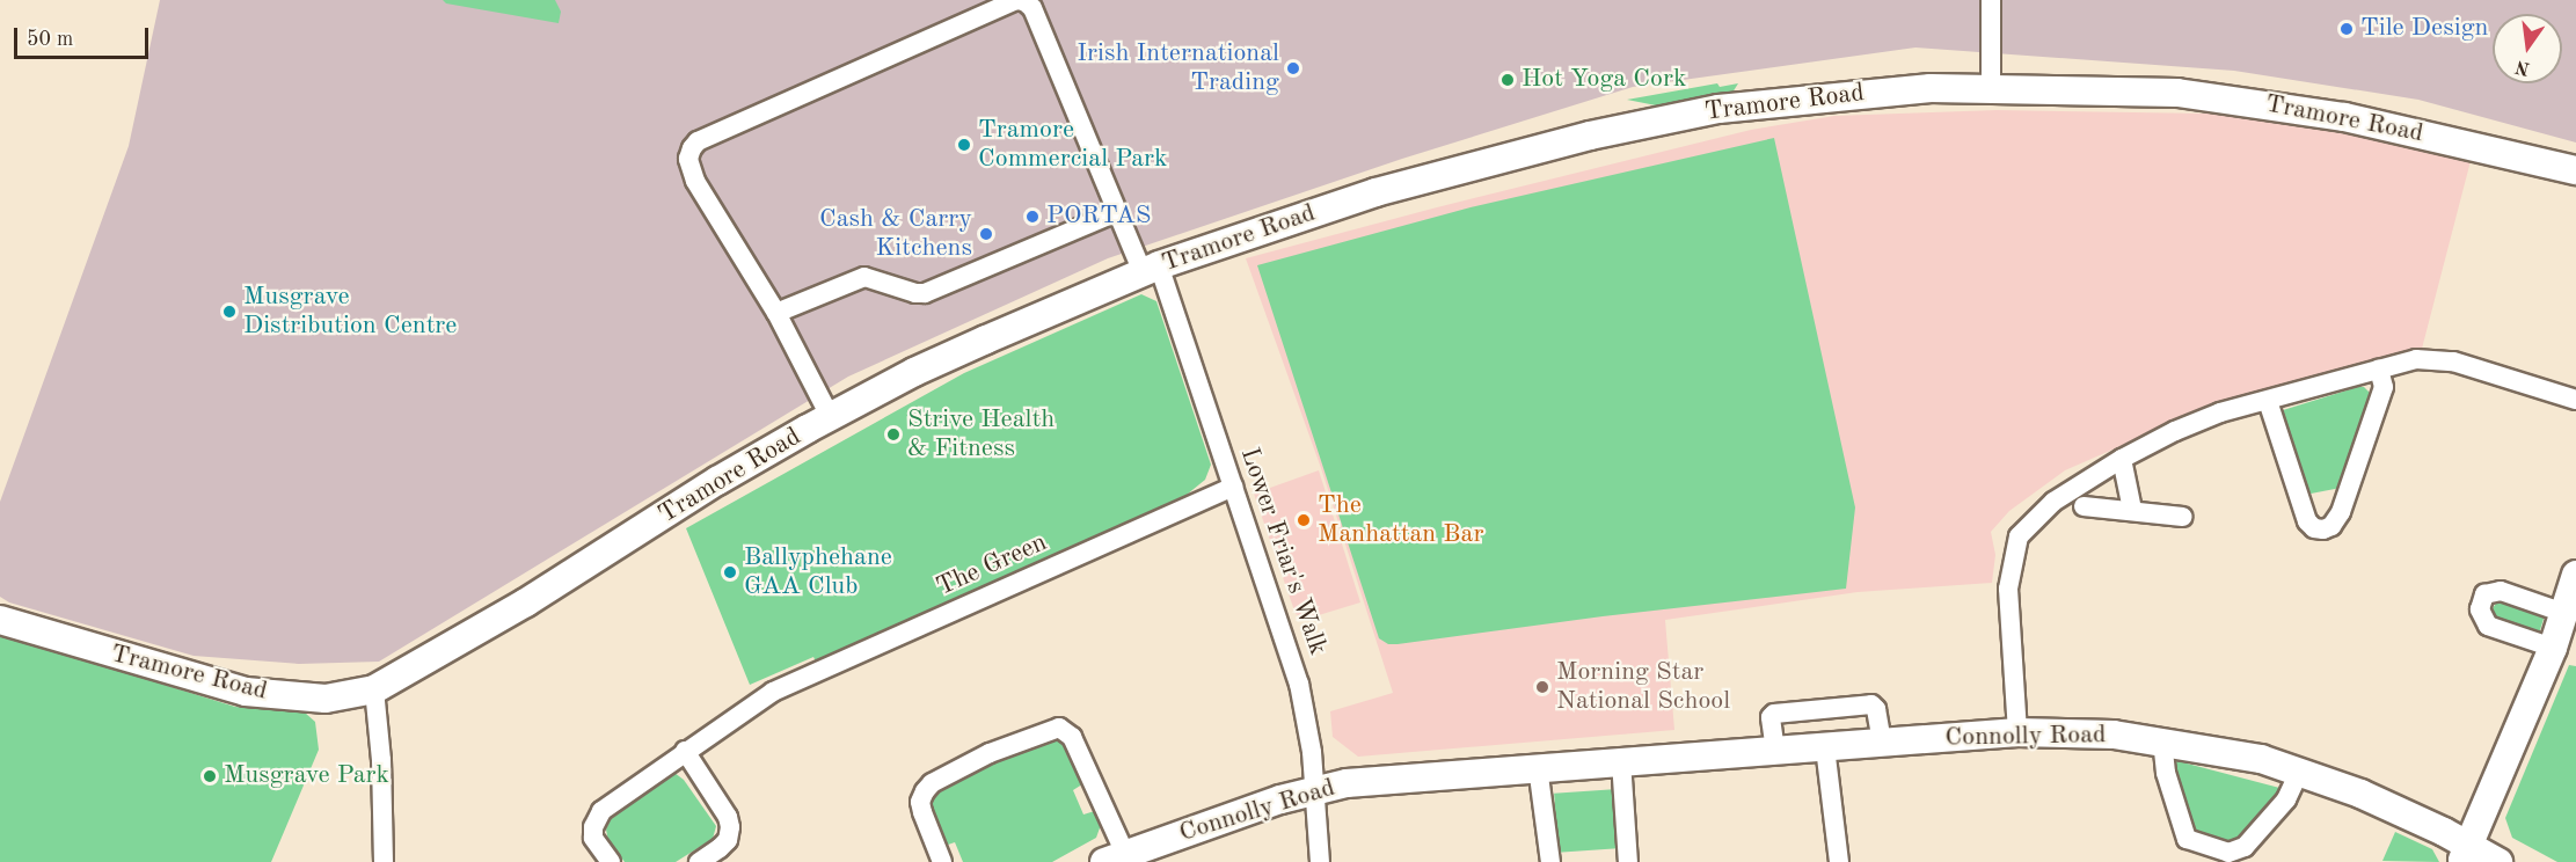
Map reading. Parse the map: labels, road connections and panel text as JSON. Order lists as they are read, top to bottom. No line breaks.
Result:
{"streets":{"street":["Tramore Road","Lower Friar's Walk","The Green","Connolly Road"]},"crossings":[["Tramore Road","Lower Friar's Walk"],["Lower Friar's Walk","The Green"],["Lower Friar's Walk","Connolly Road"]],"places":["Tile Design","Irish International Trading","Hot Yoga Cork","Tramore Commercial Park","PORTAS","Cash & Carry Kitchens","Musgrave Distribution Centre","Strive Health & Fitness","The Manhattan Bar","Ballyphehane GAA Club","Morning Star National School","Musgrave Park"],"scale_bar":"50 m","north":"bottom"}
